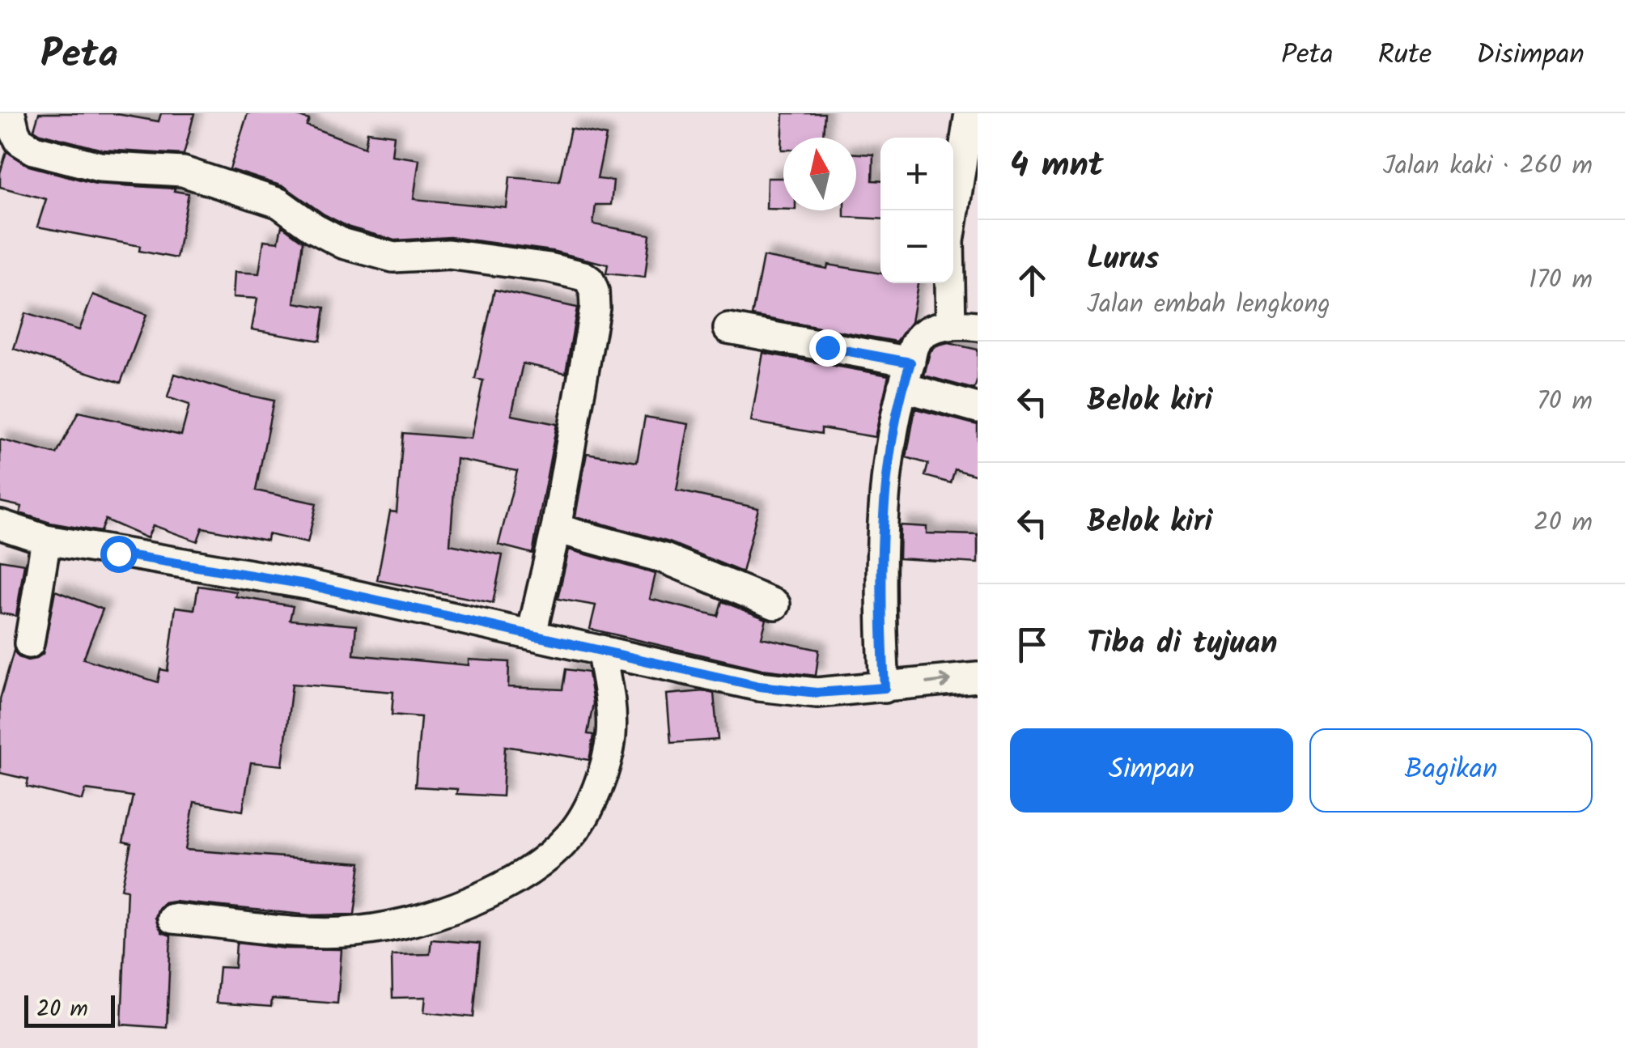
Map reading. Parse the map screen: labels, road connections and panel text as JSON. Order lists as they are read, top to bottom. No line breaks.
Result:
{"scale_bar":"20 m","north":"top","page":{"header":"Peta","nav":["Peta","Rute","Disimpan"],"heading":["4 mnt","Jalan kaki · 260 m"],"map_buttons":["+","−"],"list":[["Lurus","Jalan embah lengkong","170 m"],["Belok kiri","70 m"],["Belok kiri","20 m"],"Tiba di tujuan"],"buttons":["Simpan","Bagikan"],"scale":"20 m"}}
